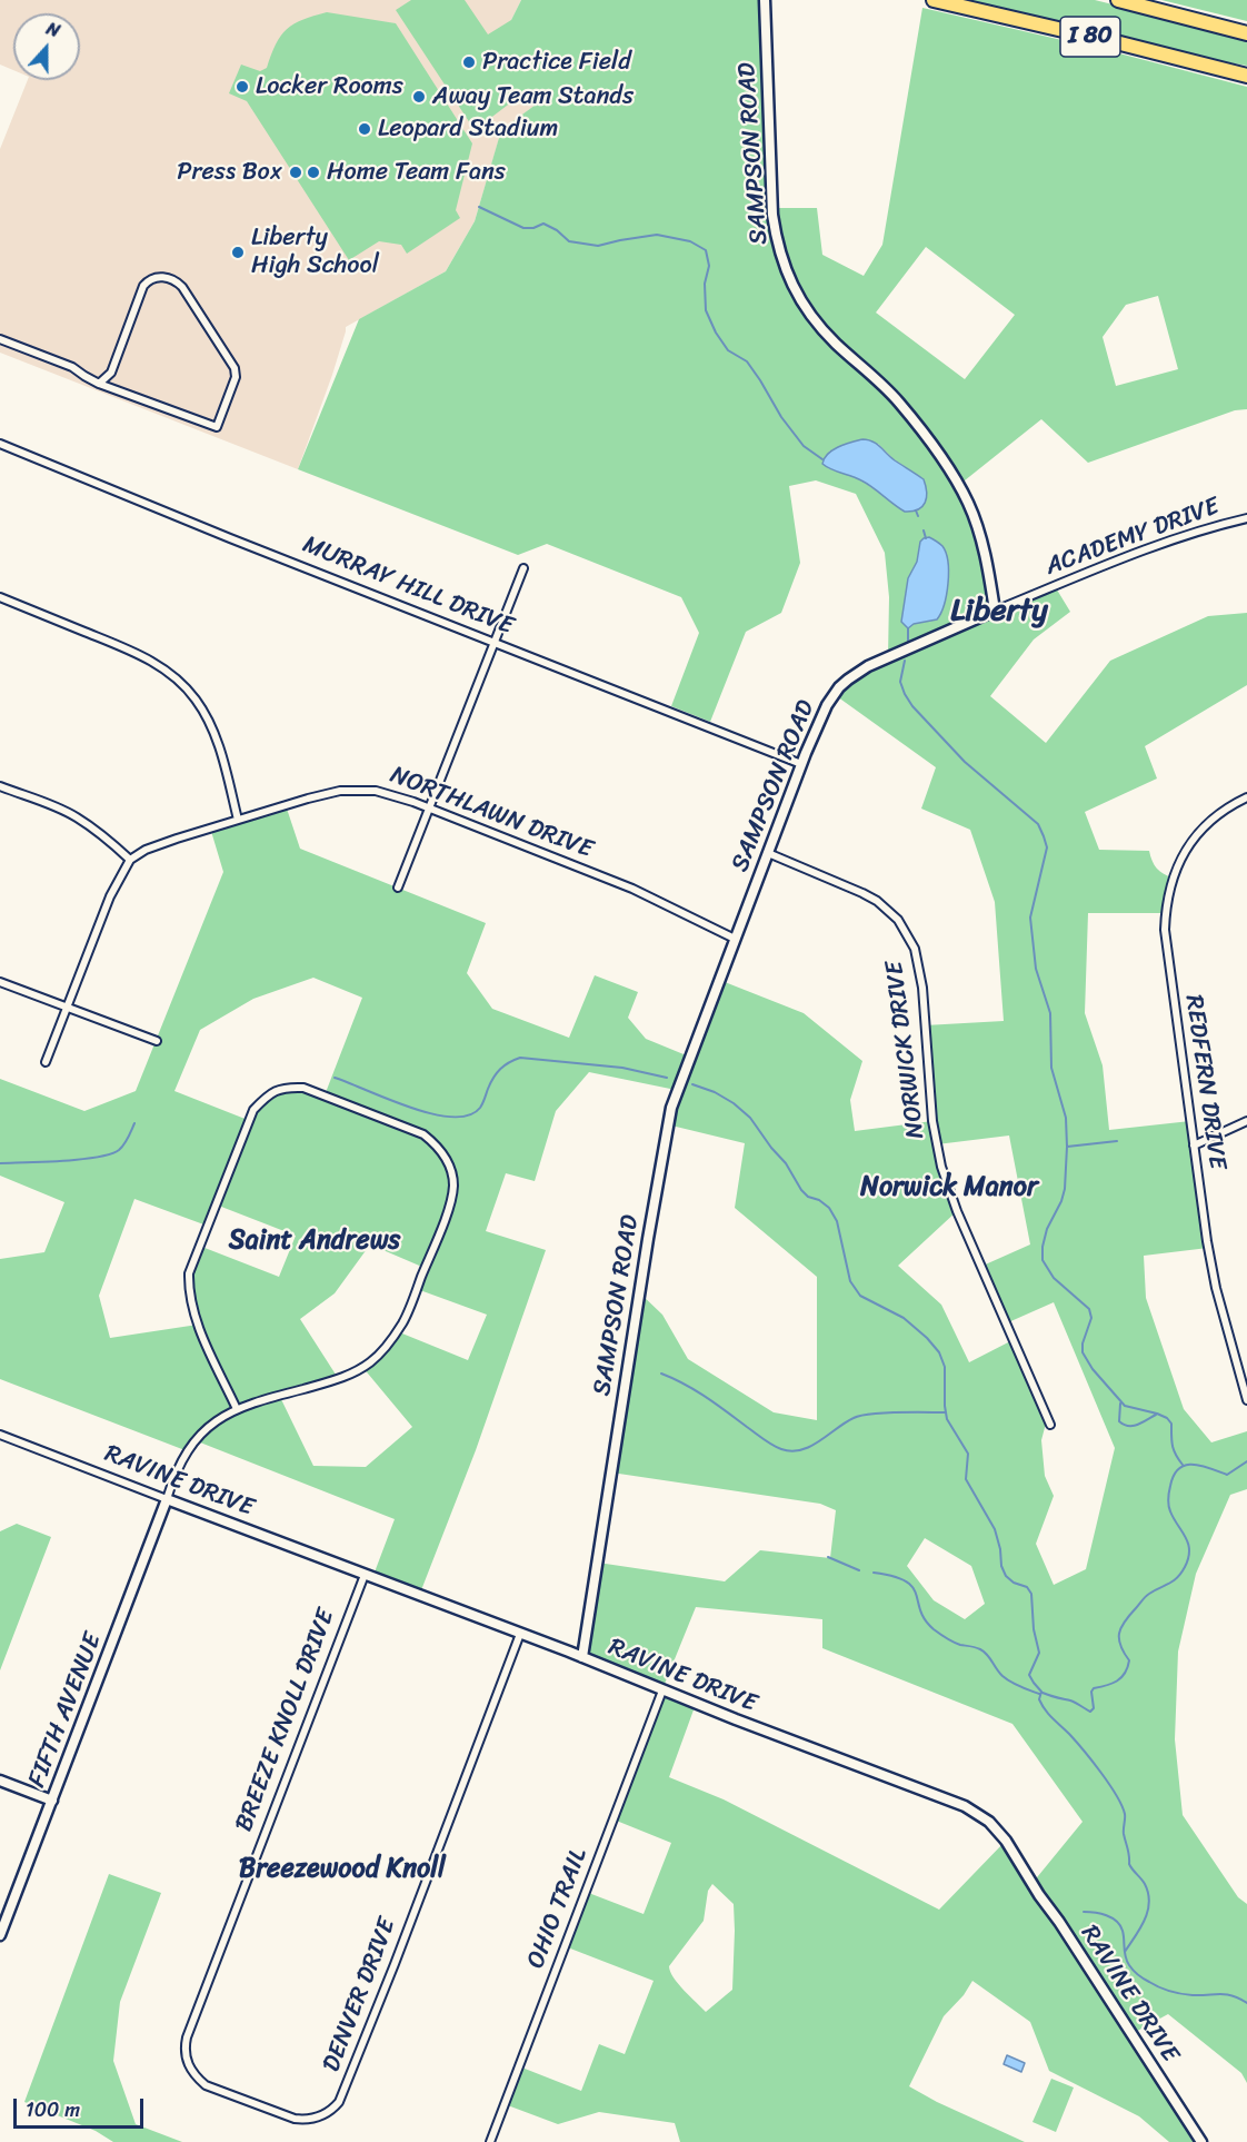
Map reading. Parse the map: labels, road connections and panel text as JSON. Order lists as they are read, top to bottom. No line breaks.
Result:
{"streets":{"highway":["I 80"],"street":["SAMPSON ROAD","ACADEMY DRIVE","MURRAY HILL DRIVE","NORTHLAWN DRIVE","NORWICK DRIVE","REDFERN DRIVE","RAVINE DRIVE","FIFTH AVENUE","BREEZE KNOLL DRIVE","OHIO TRAIL","DENVER DRIVE"]},"crossings":[["SAMPSON ROAD","ACADEMY DRIVE"],["SAMPSON ROAD","MURRAY HILL DRIVE"],["SAMPSON ROAD","NORTHLAWN DRIVE"],["SAMPSON ROAD","NORWICK DRIVE"],["SAMPSON ROAD","RAVINE DRIVE"],["RAVINE DRIVE","FIFTH AVENUE"],["RAVINE DRIVE","BREEZE KNOLL DRIVE"],["RAVINE DRIVE","OHIO TRAIL"],["RAVINE DRIVE","DENVER DRIVE"],["BREEZE KNOLL DRIVE","DENVER DRIVE"]],"districts":["Liberty","Norwick Manor","Saint Andrews","Breezewood Knoll"],"places":["Practice Field","Locker Rooms","Away Team Stands","Leopard Stadium","Press Box","Home Team Fans","Liberty High School"],"scale_bar":"100 m","north":"top"}
